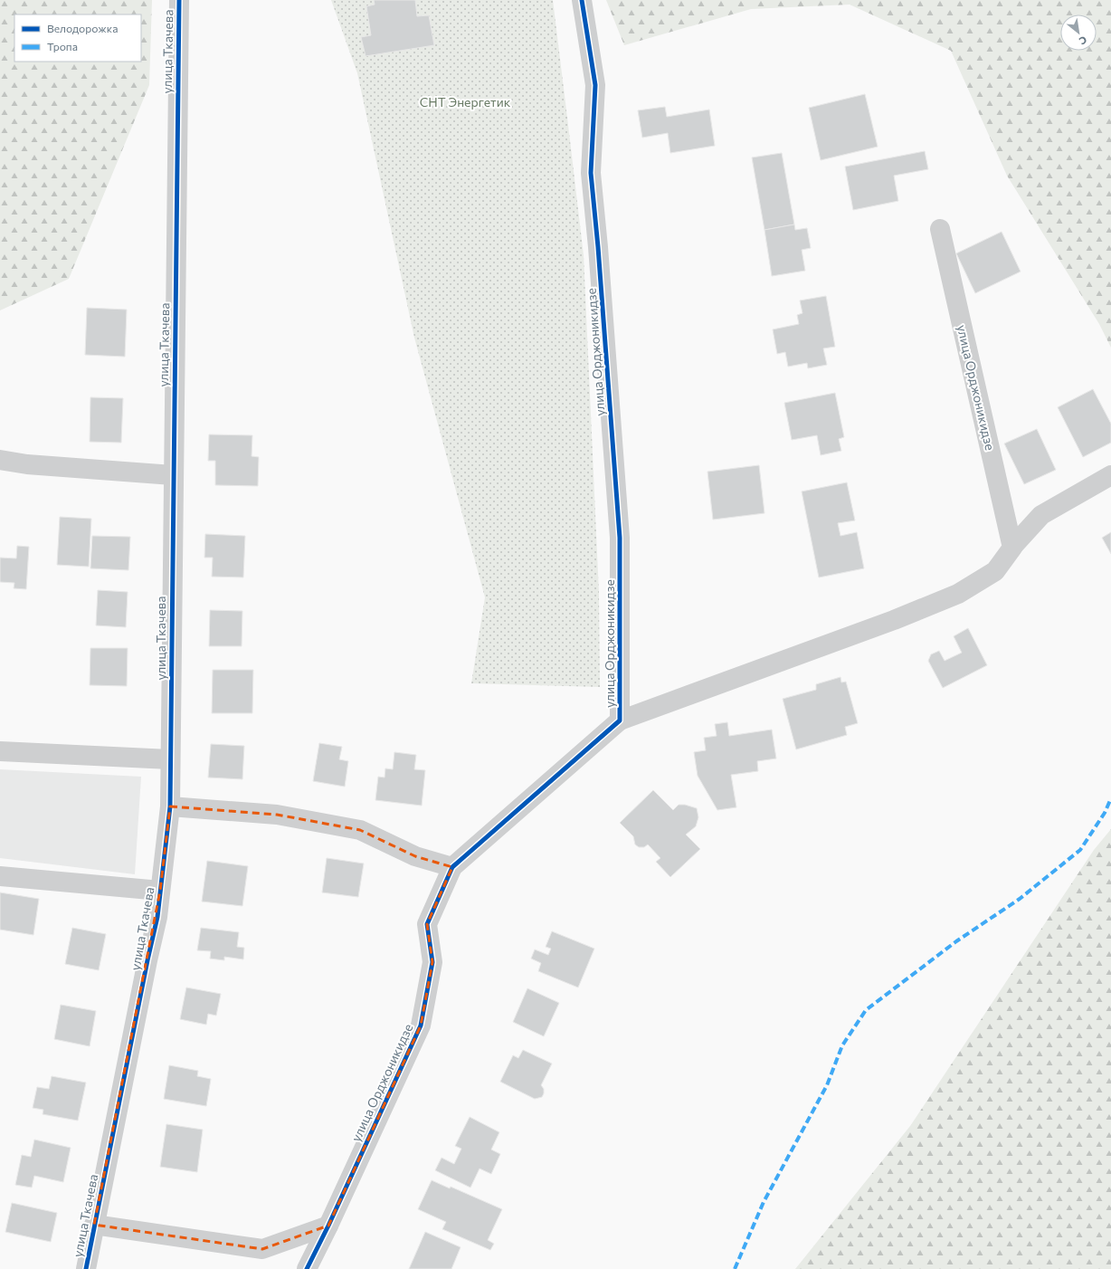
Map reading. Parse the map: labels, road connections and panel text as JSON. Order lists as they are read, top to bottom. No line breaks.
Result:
{"streets":{"street":["улица Ткачева","улица Орджоникидзе"]},"parks":["СНТ Энергетик"],"legend":["Велодорожка","Тропа"],"north":"bottom right"}
